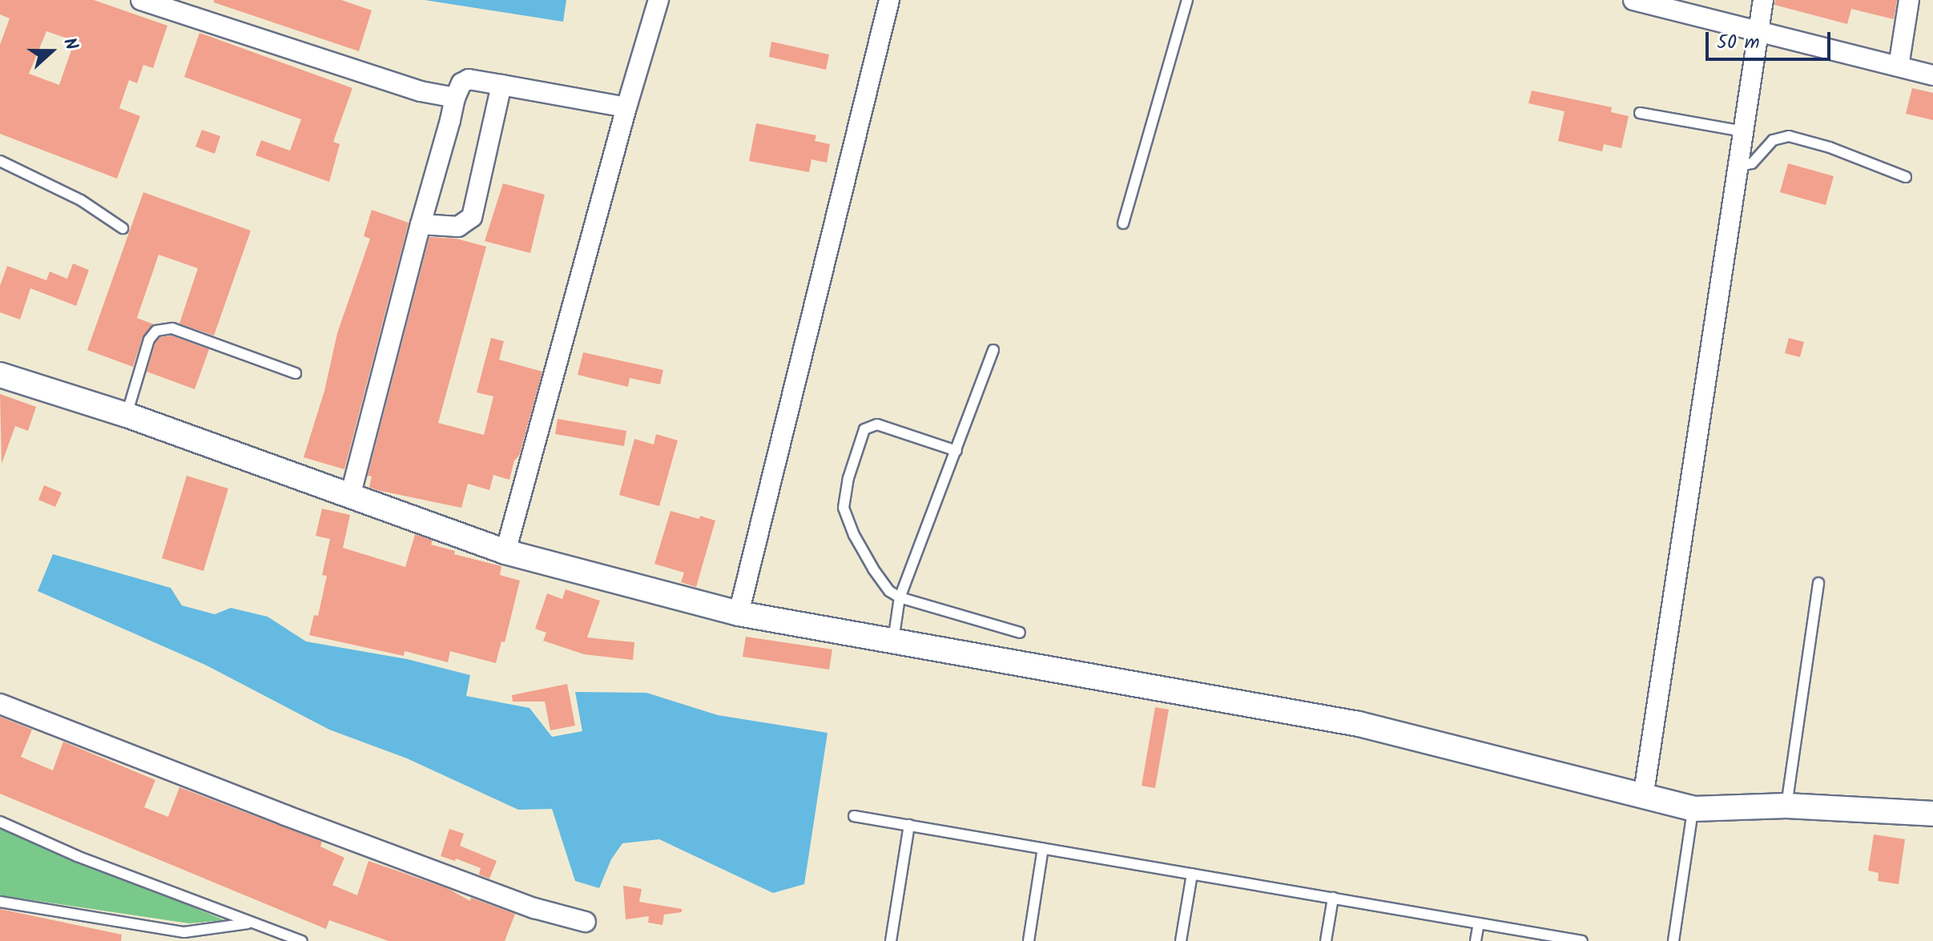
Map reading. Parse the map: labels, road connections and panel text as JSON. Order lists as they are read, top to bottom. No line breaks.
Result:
{"scale_bar":"50 m","north":"right"}
